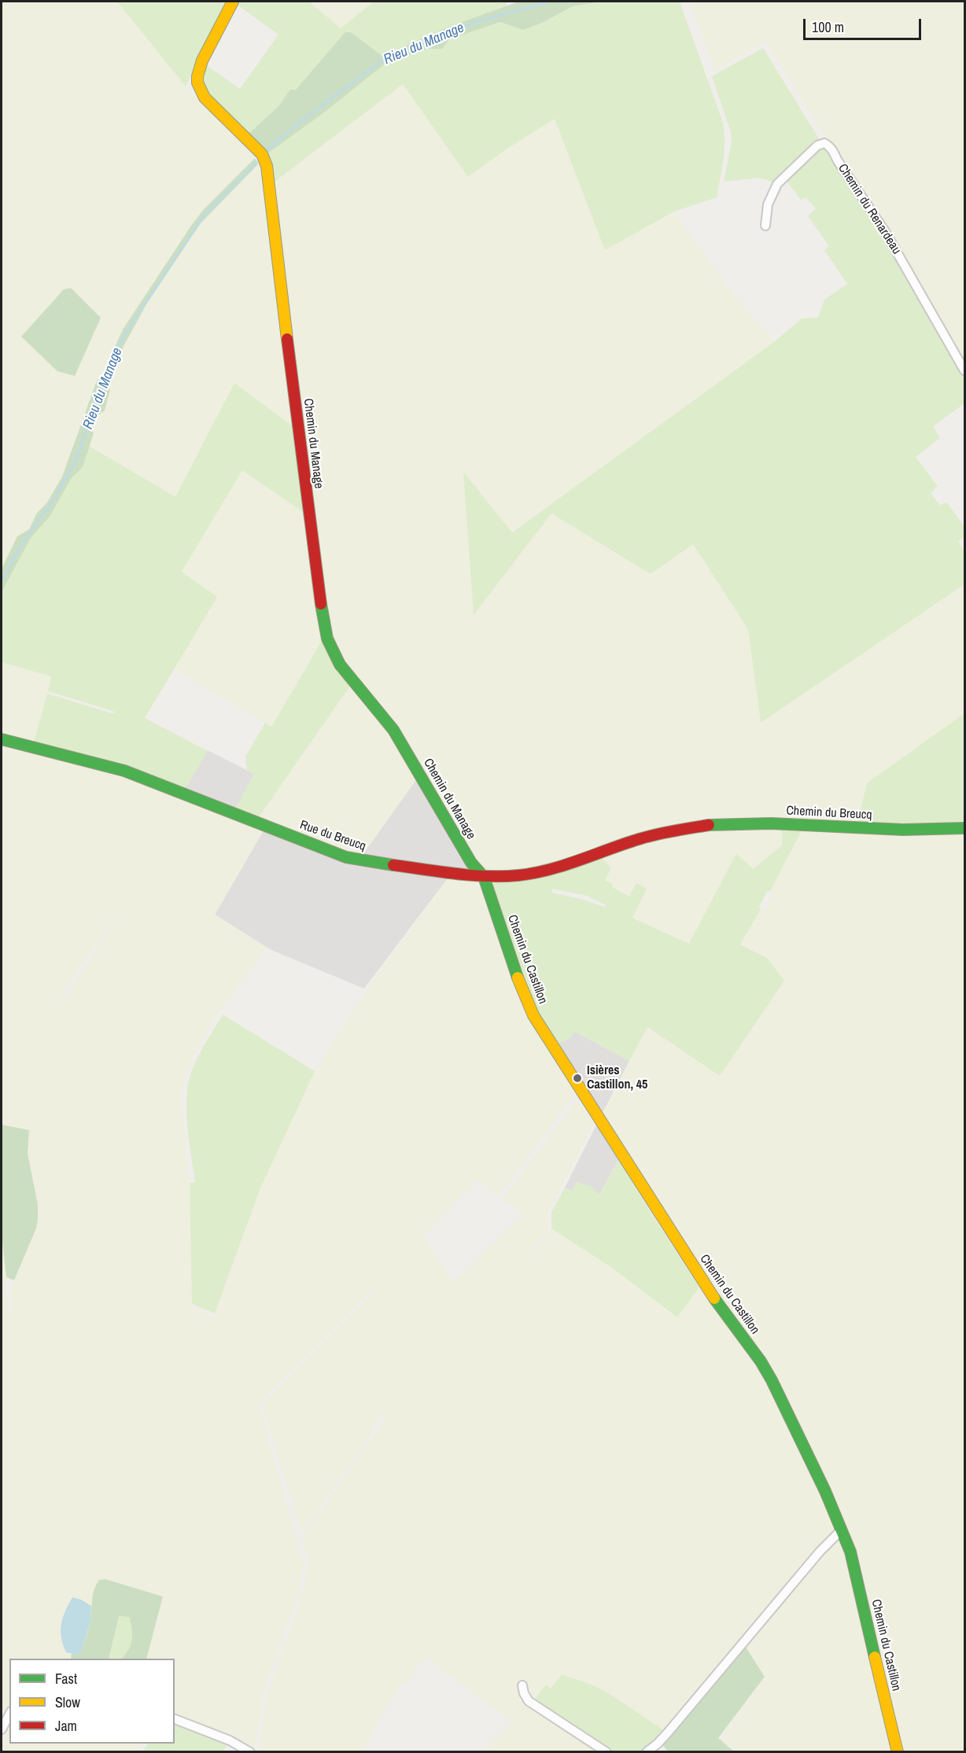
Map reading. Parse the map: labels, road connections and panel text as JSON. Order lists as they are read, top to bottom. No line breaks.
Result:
{"streets":{"street":["Chemin du Renardeau","Chemin du Manage","Chemin du Breucq","Rue du Breucq","Chemin du Castillon"]},"crossings":[["Chemin du Manage","Rue du Breucq"],["Chemin du Manage","Chemin du Castillon"],["Chemin du Breucq","Rue du Breucq"],["Rue du Breucq","Chemin du Castillon"]],"water":["Rieu du Manage"],"places":["Isières Castillon, 45"],"legend":["Fast","Slow","Jam"],"scale_bar":"100 m"}
